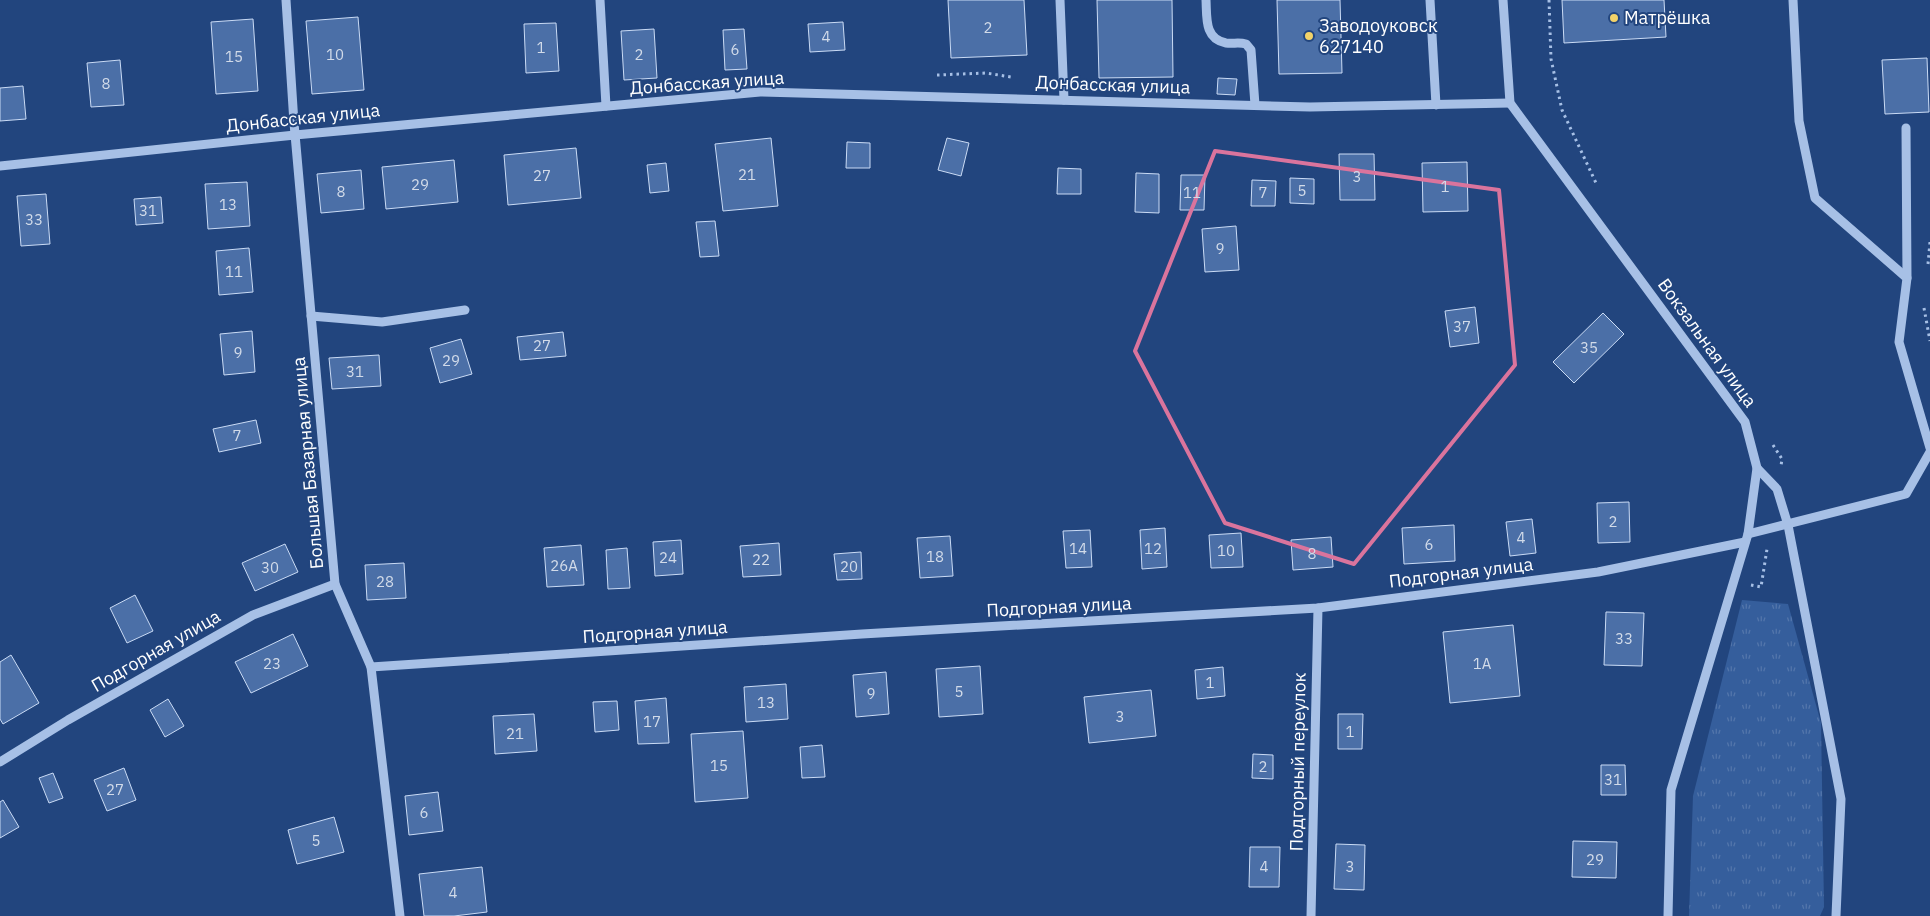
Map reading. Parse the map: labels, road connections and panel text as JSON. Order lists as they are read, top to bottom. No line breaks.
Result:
{"streets":{"street":["Донбасская улица","Вокзальная улица","Большая Базарная улица","Подгорная улица","Подгорный переулок"]},"crossings":[["Донбасская улица","Вокзальная улица"],["Донбасская улица","Большая Базарная улица"],["Вокзальная улица","Подгорная улица"],["Большая Базарная улица","Подгорная улица"],["Подгорная улица","Подгорный переулок"]],"places":["Матрёшка","Заводоуковск 627140"],"house_numbers":["2","4","1","6","10","2","15","8","21","27","3","29","1","5","8","11","7","13","31","33","9","11","37","27","35","9","29","31","7","2","4","6","14","12","10","8","18","24","22","26А","20","30","28","33","23","1А","1","5","9","13","3","17","1","21","15","2","31","27","6","5","29","4","3","4"]}
